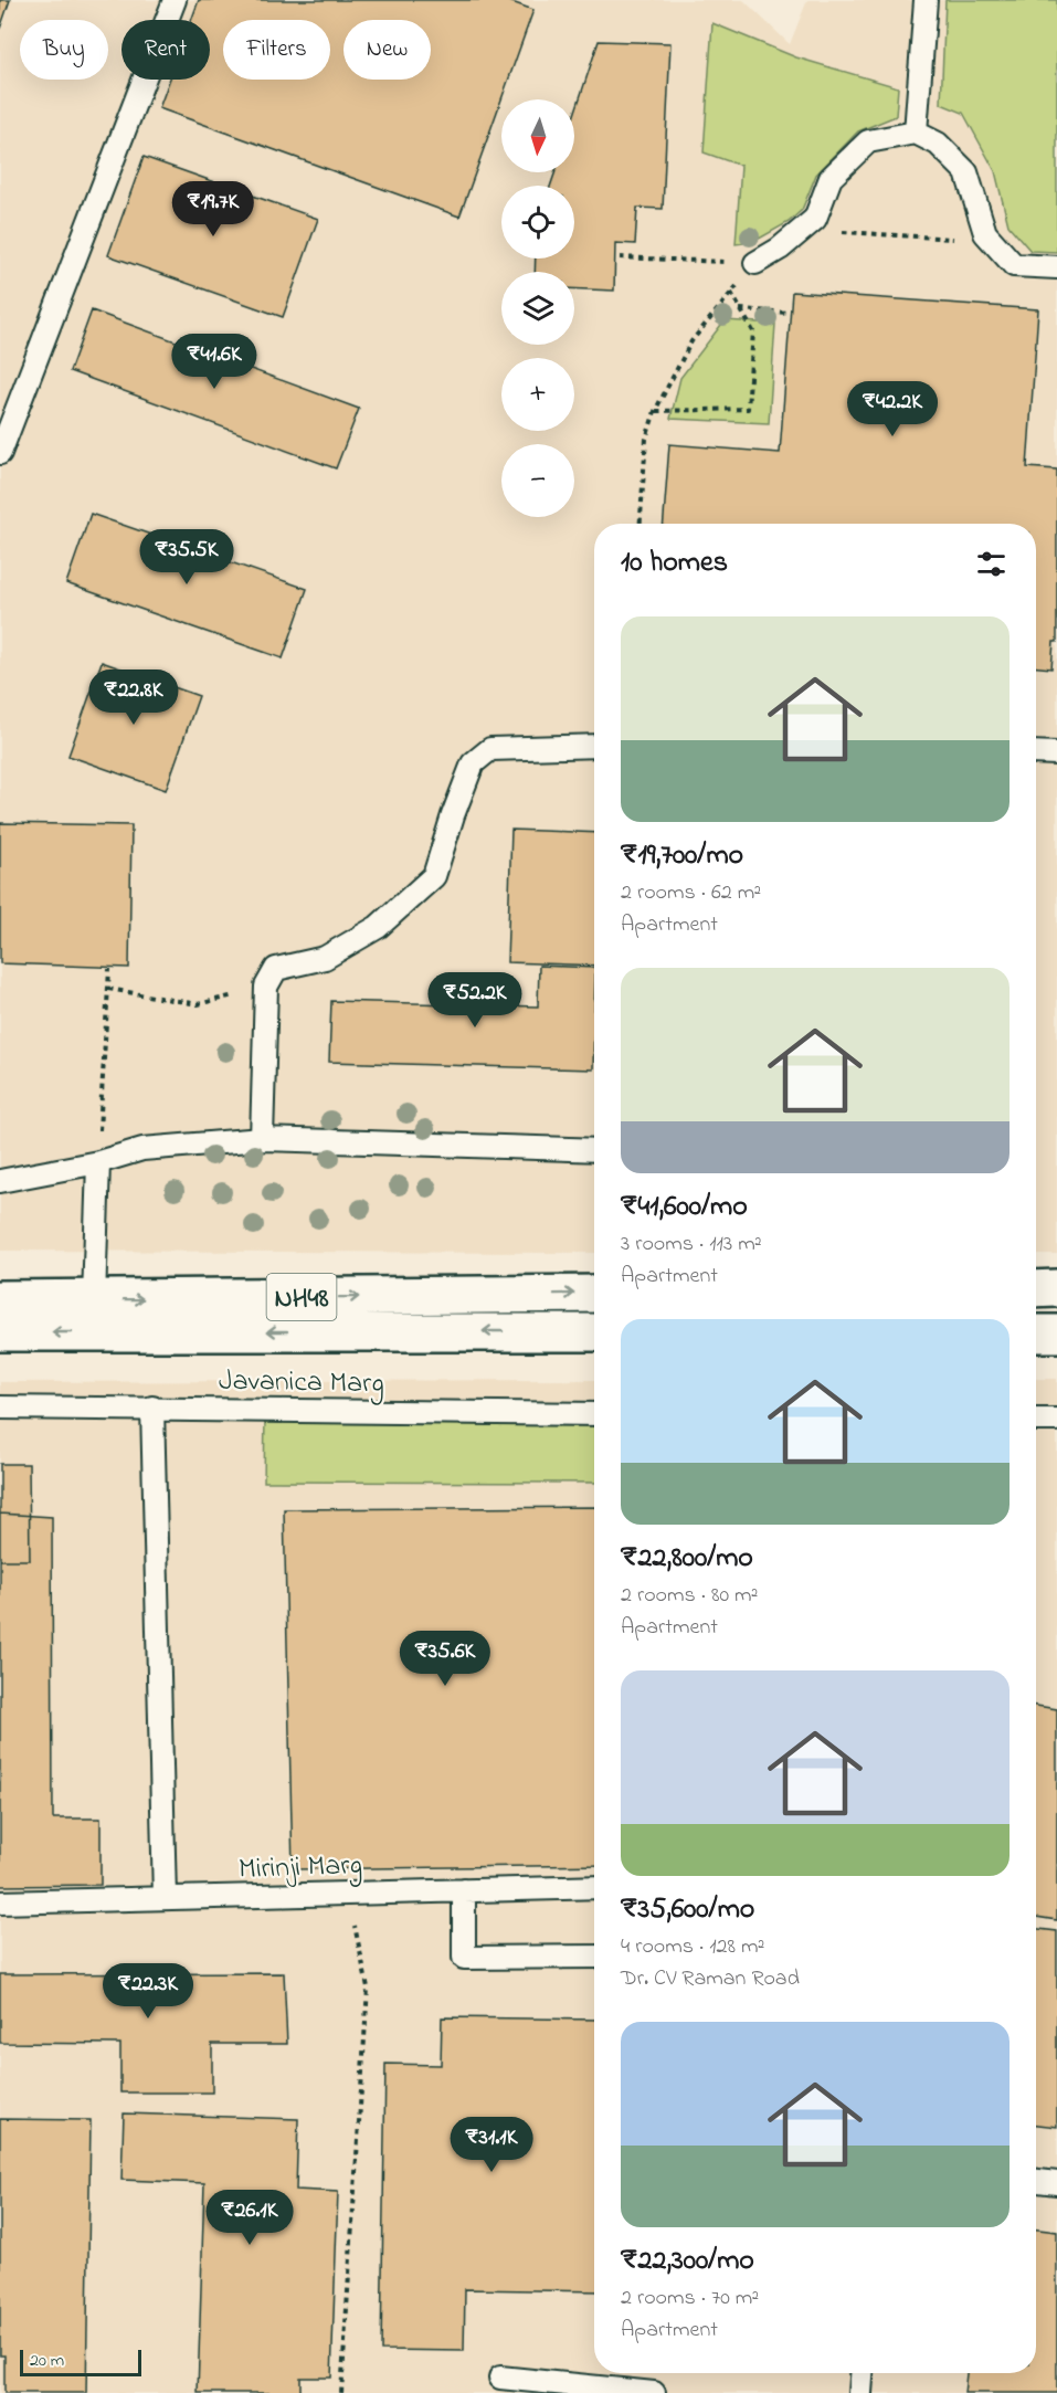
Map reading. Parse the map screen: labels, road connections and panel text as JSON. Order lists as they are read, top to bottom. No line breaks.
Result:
{"streets":{"highway":["NH48"],"lane":["Javanica Marg","Mirinji Marg"]},"scale_bar":"20 m","north":"bottom","page":{"chip":["Buy","Rent","Filters","New"],"map_buttons":["+","−"],"price":["₹19.7K","₹41.6K","₹42.2K","₹35.5K","₹22.8K","₹52.2K","₹35.6K","₹22.3K","₹31.1K","₹26.1K"],"heading":"10 homes","list":[{"name":"₹19,700/mo","note":"2 rooms · 62 m² · Apartment"},{"name":"₹41,600/mo","note":"3 rooms · 113 m² · Apartment"},{"name":"₹22,800/mo","note":"2 rooms · 80 m² · Apartment"},{"name":"₹35,600/mo","note":"4 rooms · 128 m² · Dr. CV Raman Road"},{"name":"₹22,300/mo","note":"2 rooms · 70 m² · Apartment"}],"scale":"20 m"}}
